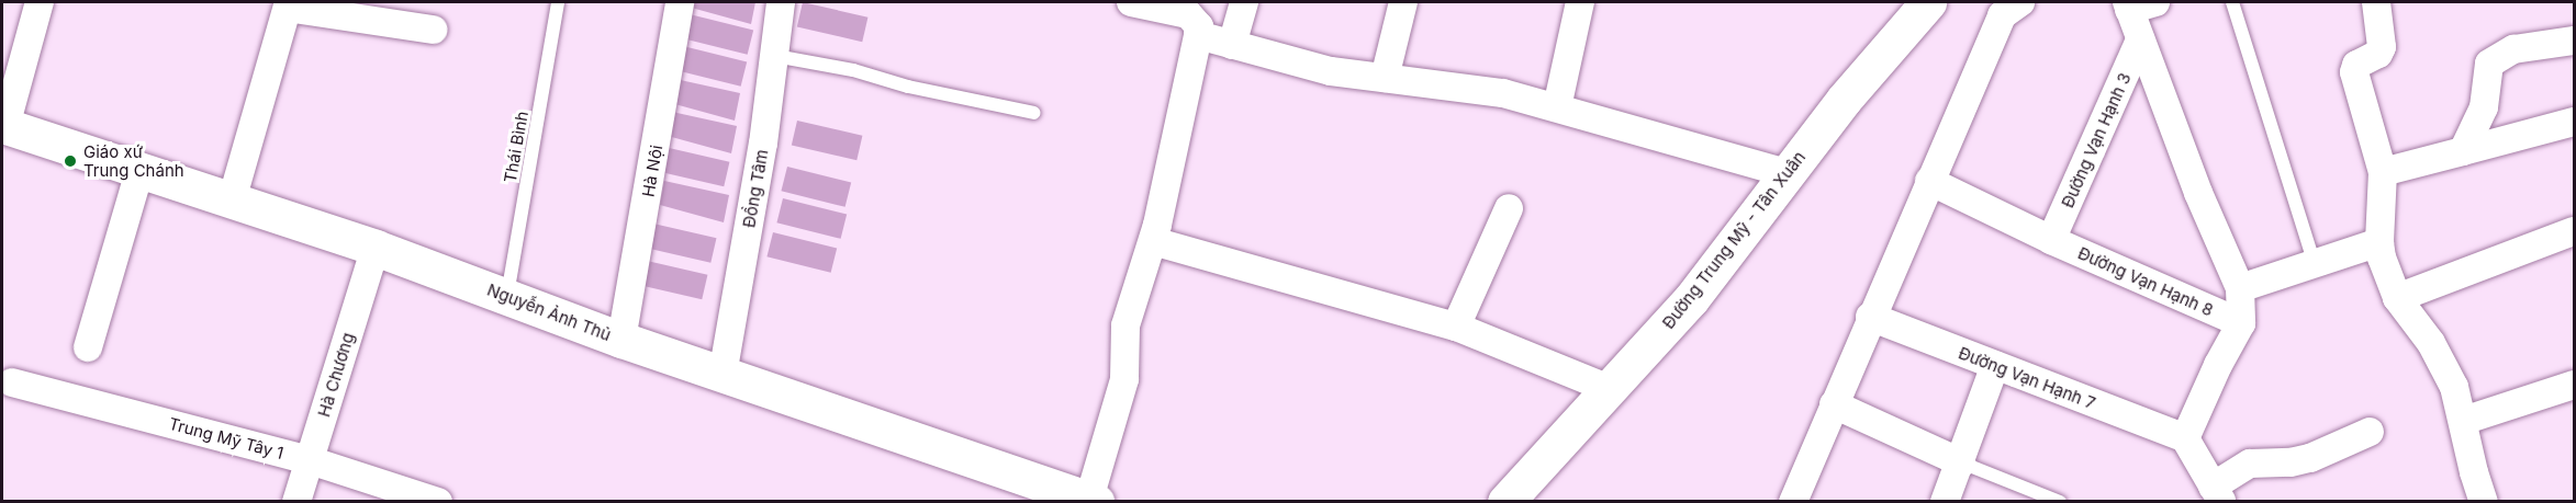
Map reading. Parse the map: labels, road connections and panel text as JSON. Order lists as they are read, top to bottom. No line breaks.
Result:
{"streets":{"main road":["Đường Trung Mỹ - Tân Xuân","Nguyễn Ảnh Thủ"],"street":["Đường Vạn Hạnh 3","Hà Nội","Đồng Tâm","Đường Vạn Hạnh 8","Hà Chương","Đường Vạn Hạnh 7","Trung Mỹ Tây 1"],"lane":["Thái Bình"]},"crossings":[["Đường Vạn Hạnh 3","Đường Vạn Hạnh 8"],["Thái Bình","Nguyễn Ảnh Thủ"],["Hà Nội","Nguyễn Ảnh Thủ"],["Đồng Tâm","Nguyễn Ảnh Thủ"],["Nguyễn Ảnh Thủ","Hà Chương"],["Hà Chương","Trung Mỹ Tây 1"]],"places":["Giáo xứ Trung Chánh"]}
